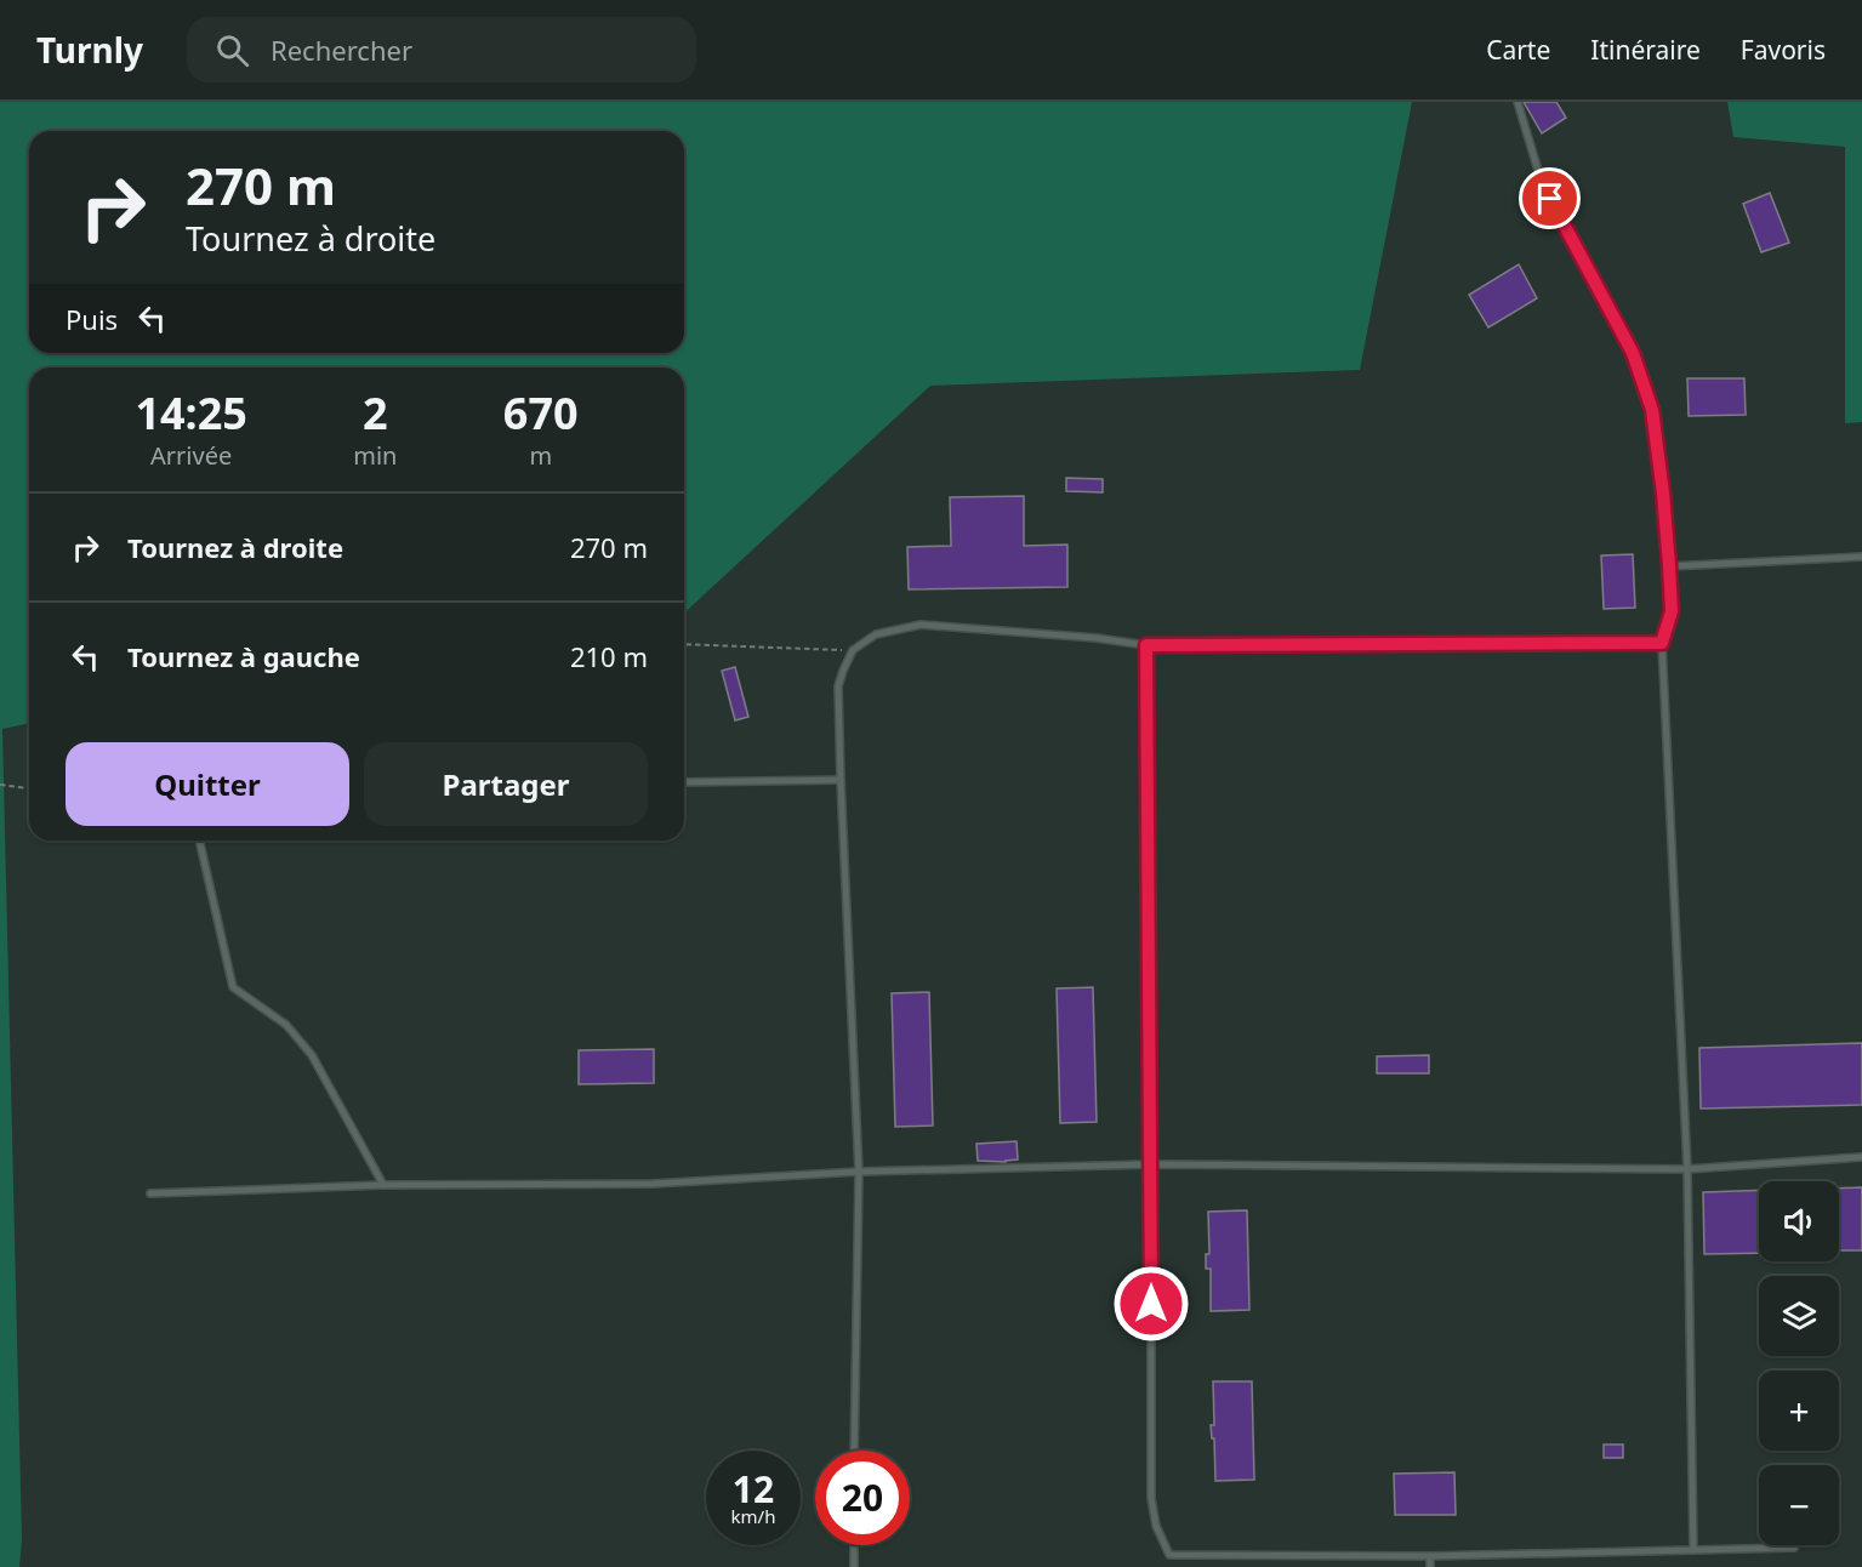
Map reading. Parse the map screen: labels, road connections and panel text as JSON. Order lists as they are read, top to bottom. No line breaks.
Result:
{"page":{"header":"Turnly","search":"Rechercher","nav":["Carte","Itinéraire","Favoris"],"turn":["270 m","Tournez à droite"],"then":"Puis","eta":["14:25","Arrivée","2","min","670","m"],"list":[{"name":"Tournez à droite","value":"270 m"},{"name":"Tournez à gauche","value":"210 m"}],"buttons":["Quitter","Partager"],"map_buttons":["+","−"],"speed":"12 km/h","limit":"20"}}
